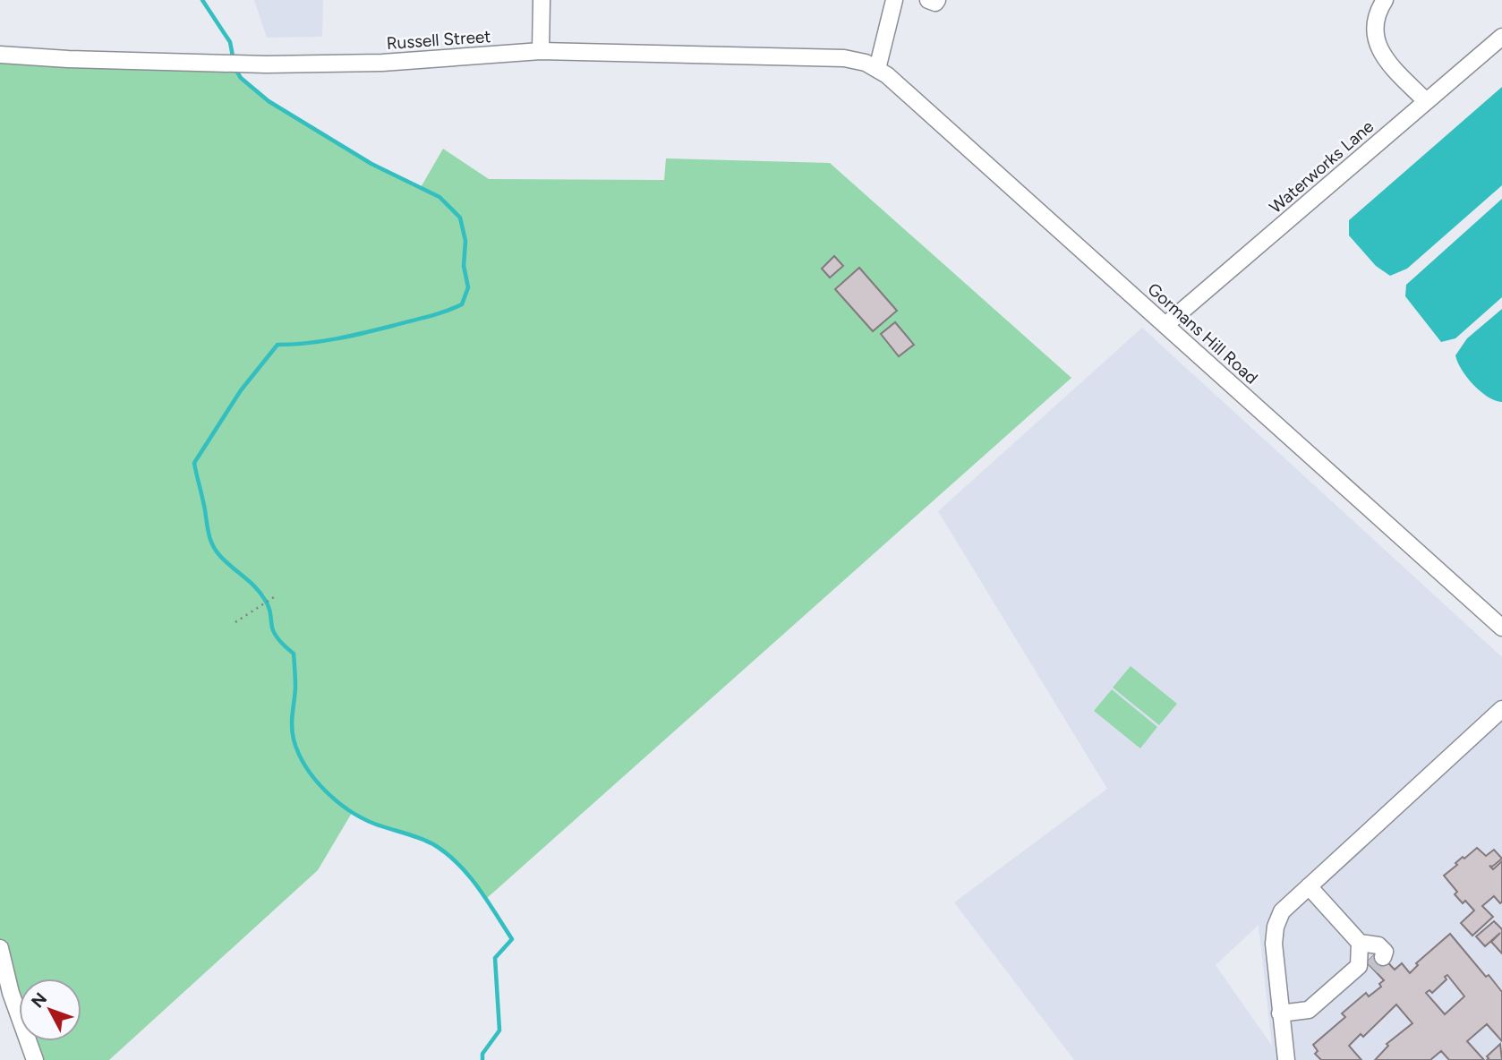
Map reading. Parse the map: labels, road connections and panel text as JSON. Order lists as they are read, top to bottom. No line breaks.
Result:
{"streets":{"street":["Russell Street","Waterworks Lane","Gormans Hill Road"]},"crossings":[["Russell Street","Gormans Hill Road"],["Waterworks Lane","Gormans Hill Road"]],"north":"top left"}
